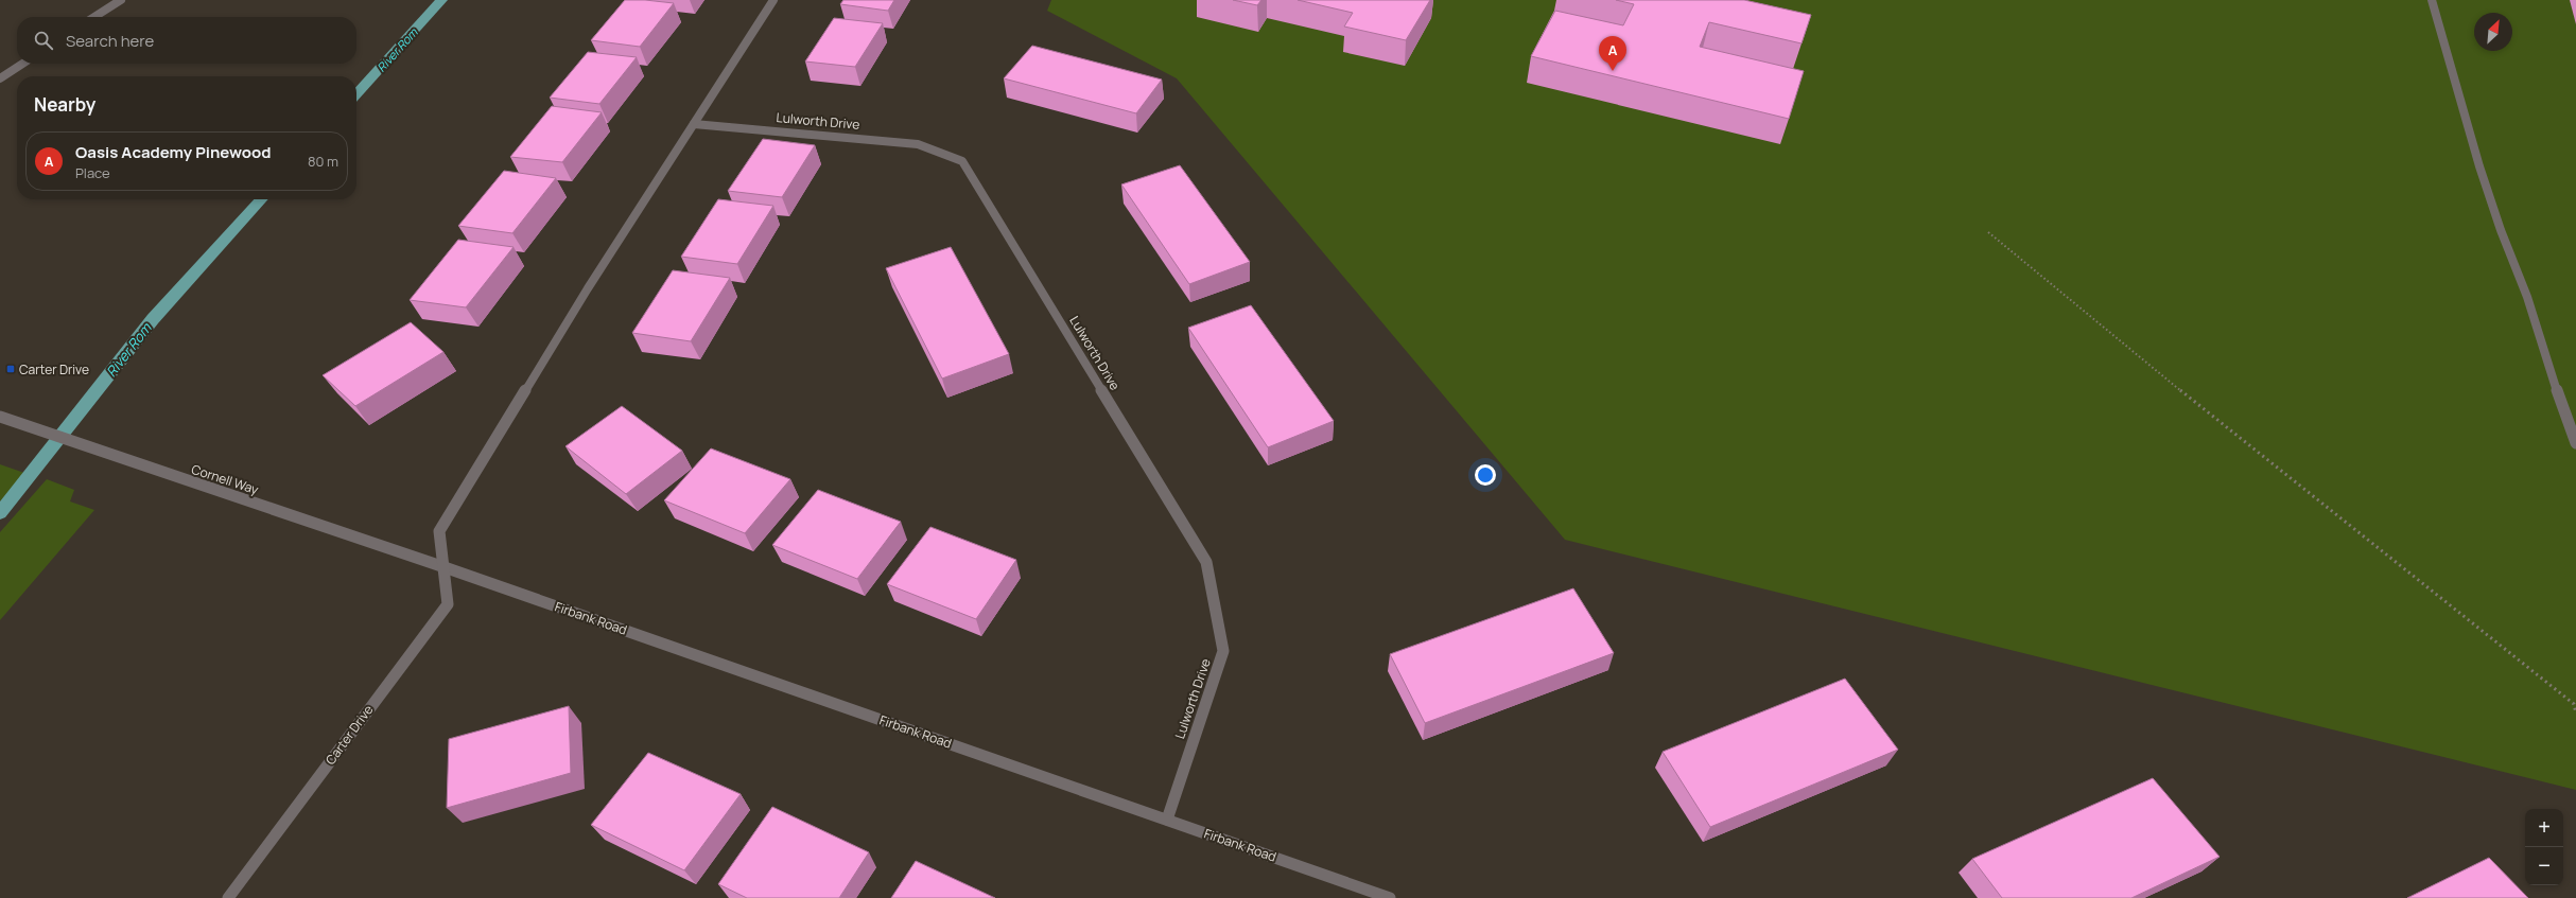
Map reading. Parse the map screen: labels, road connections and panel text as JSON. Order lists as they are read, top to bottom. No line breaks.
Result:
{"streets":{"street":["Lulworth Drive","Cornell Way","Firbank Road","Carter Drive"]},"crossings":[["Lulworth Drive","Firbank Road"],["Lulworth Drive","Carter Drive"],["Cornell Way","Firbank Road"],["Cornell Way","Carter Drive"],["Firbank Road","Carter Drive"]],"water":["River Rom"],"places":{"transit":["Carter Drive"]},"north":"top right","page":{"search":"Search here","pins":"A","heading":"Nearby","list":[{"mark":"A","name":"Oasis Academy Pinewood","note":"Place","value":"80 m"}],"map_buttons":["+","−"]}}
